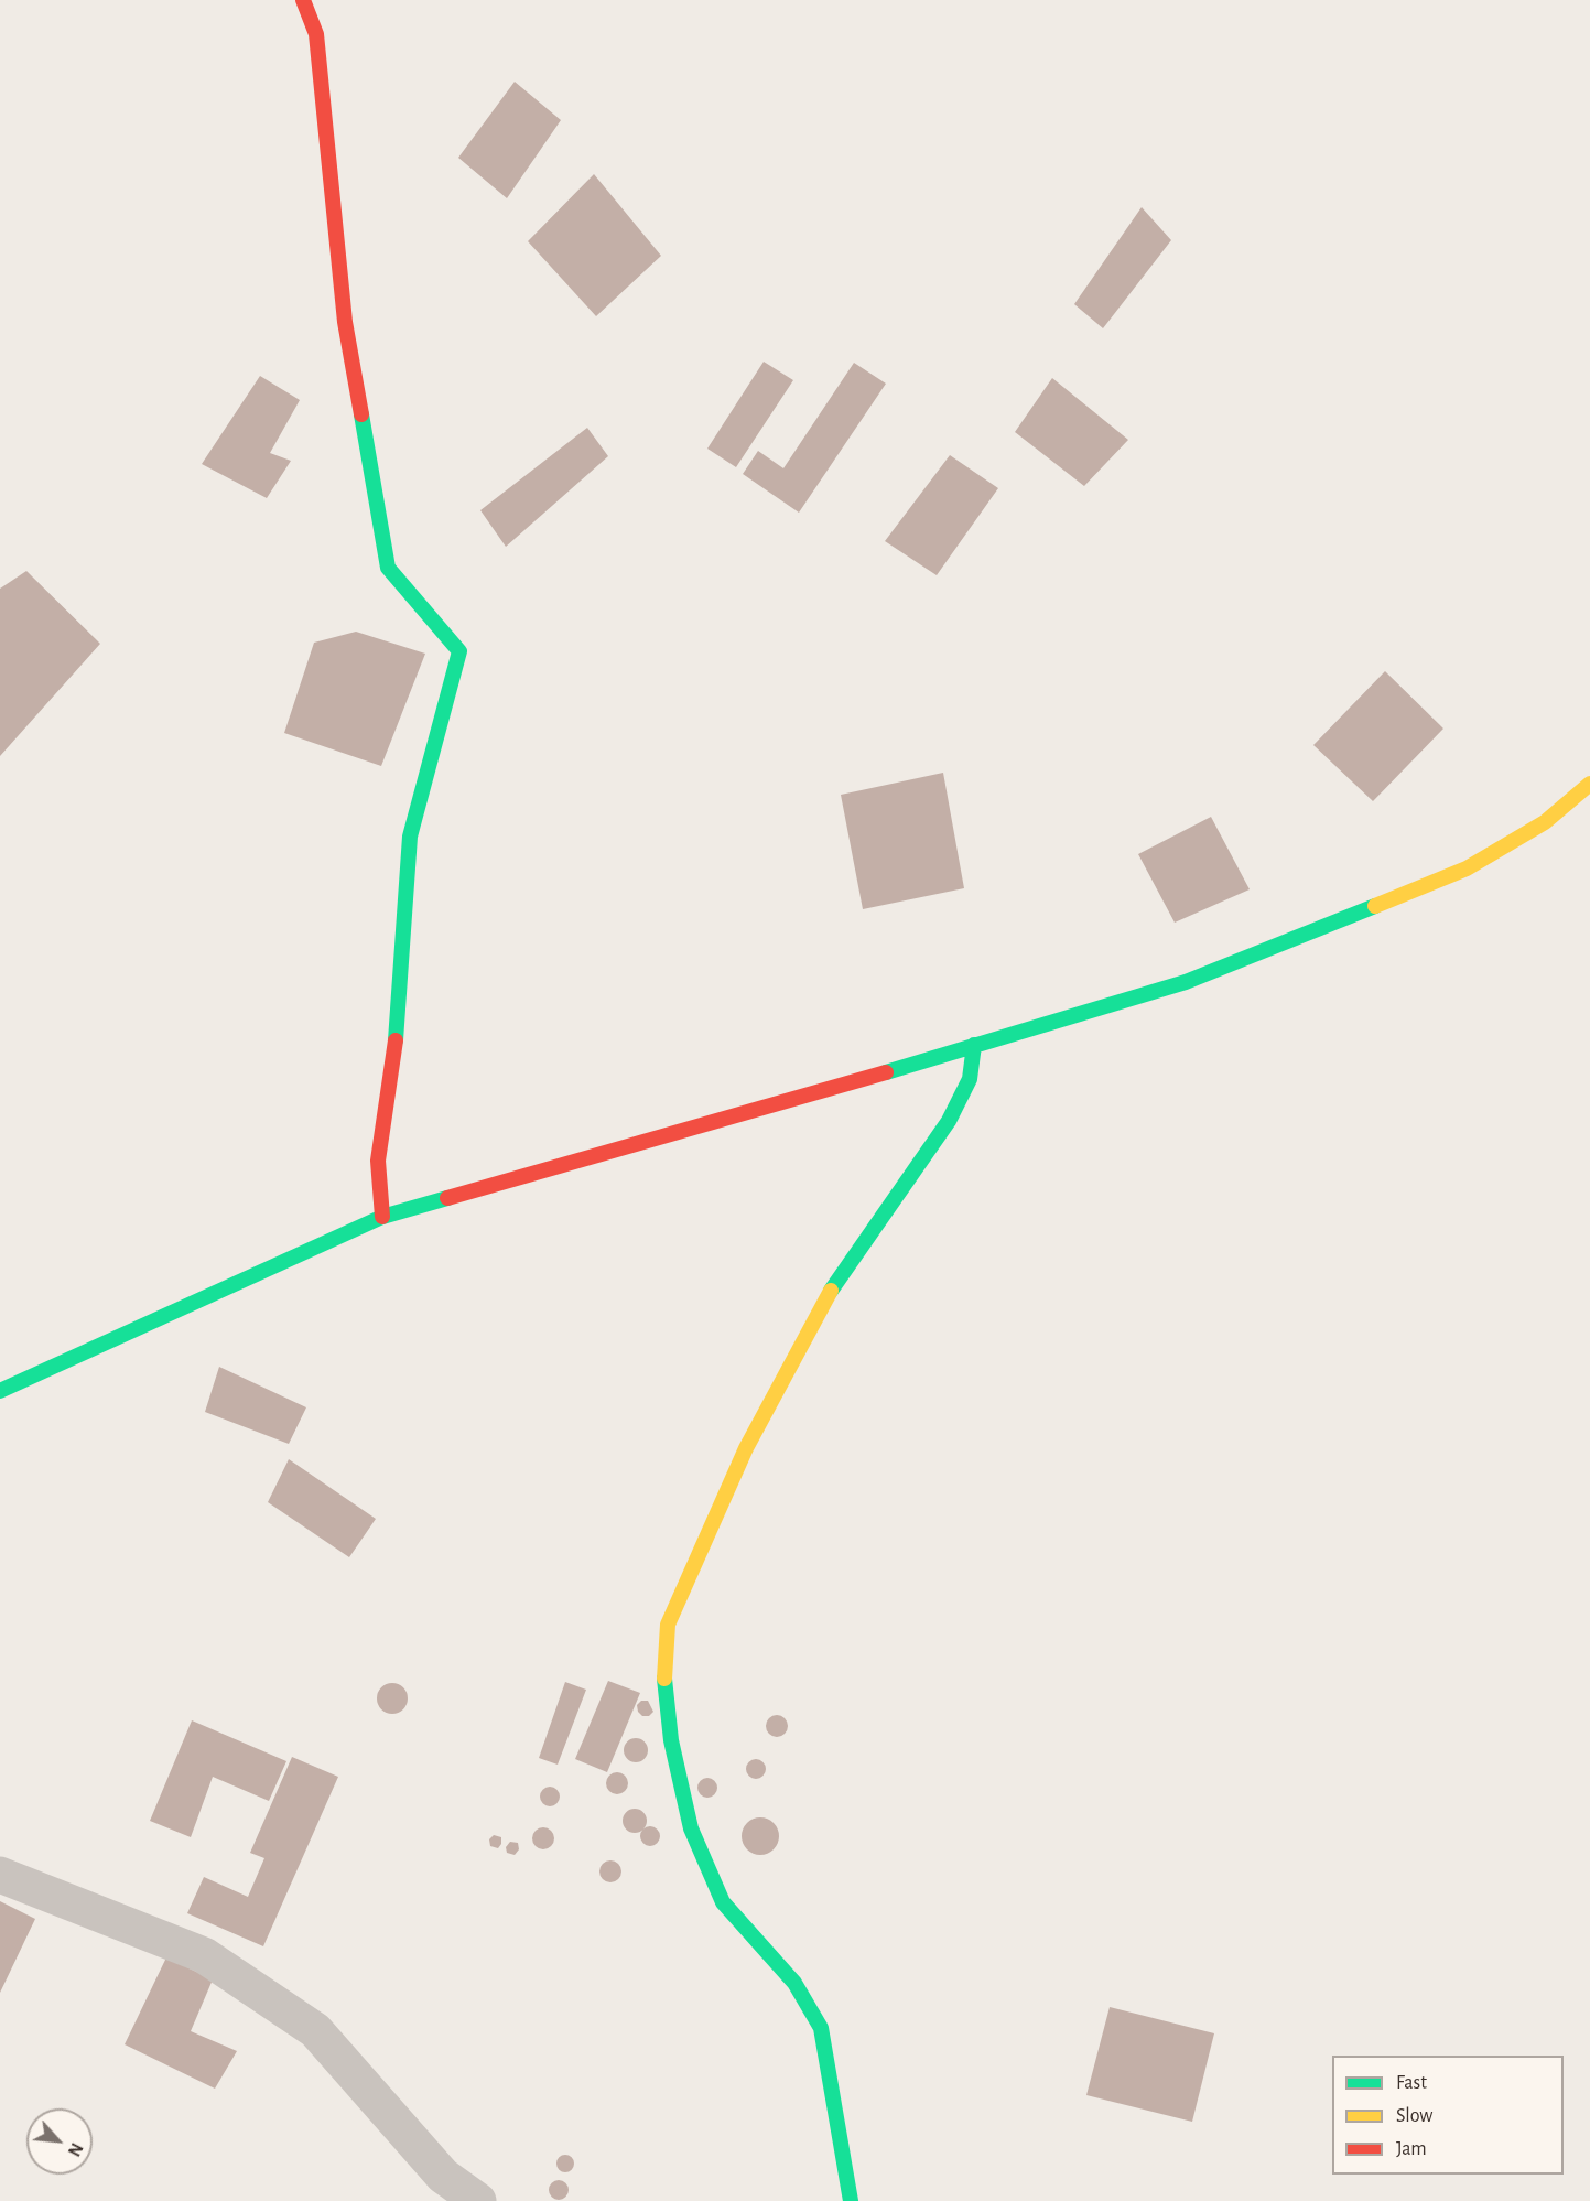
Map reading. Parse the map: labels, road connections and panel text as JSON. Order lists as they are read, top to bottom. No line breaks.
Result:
{"legend":["Fast","Slow","Jam"],"north":"bottom right"}
